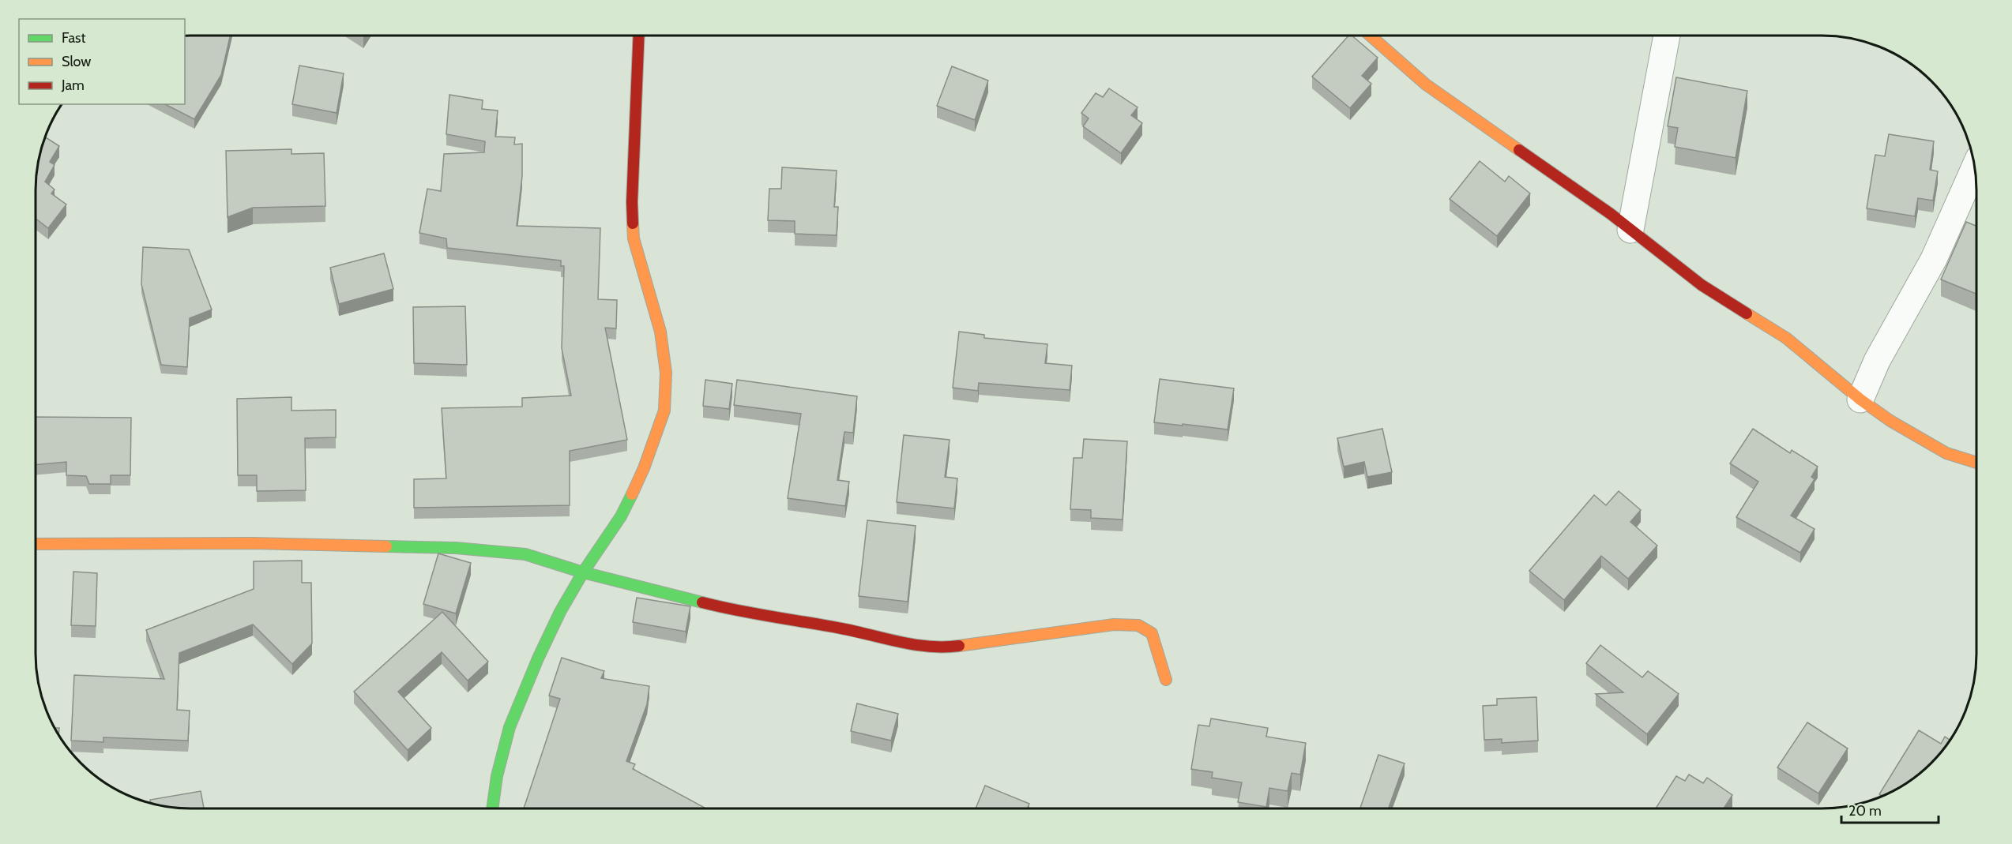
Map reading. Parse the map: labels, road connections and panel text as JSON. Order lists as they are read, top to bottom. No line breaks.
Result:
{"legend":["Fast","Slow","Jam"],"scale_bar":"20 m"}
